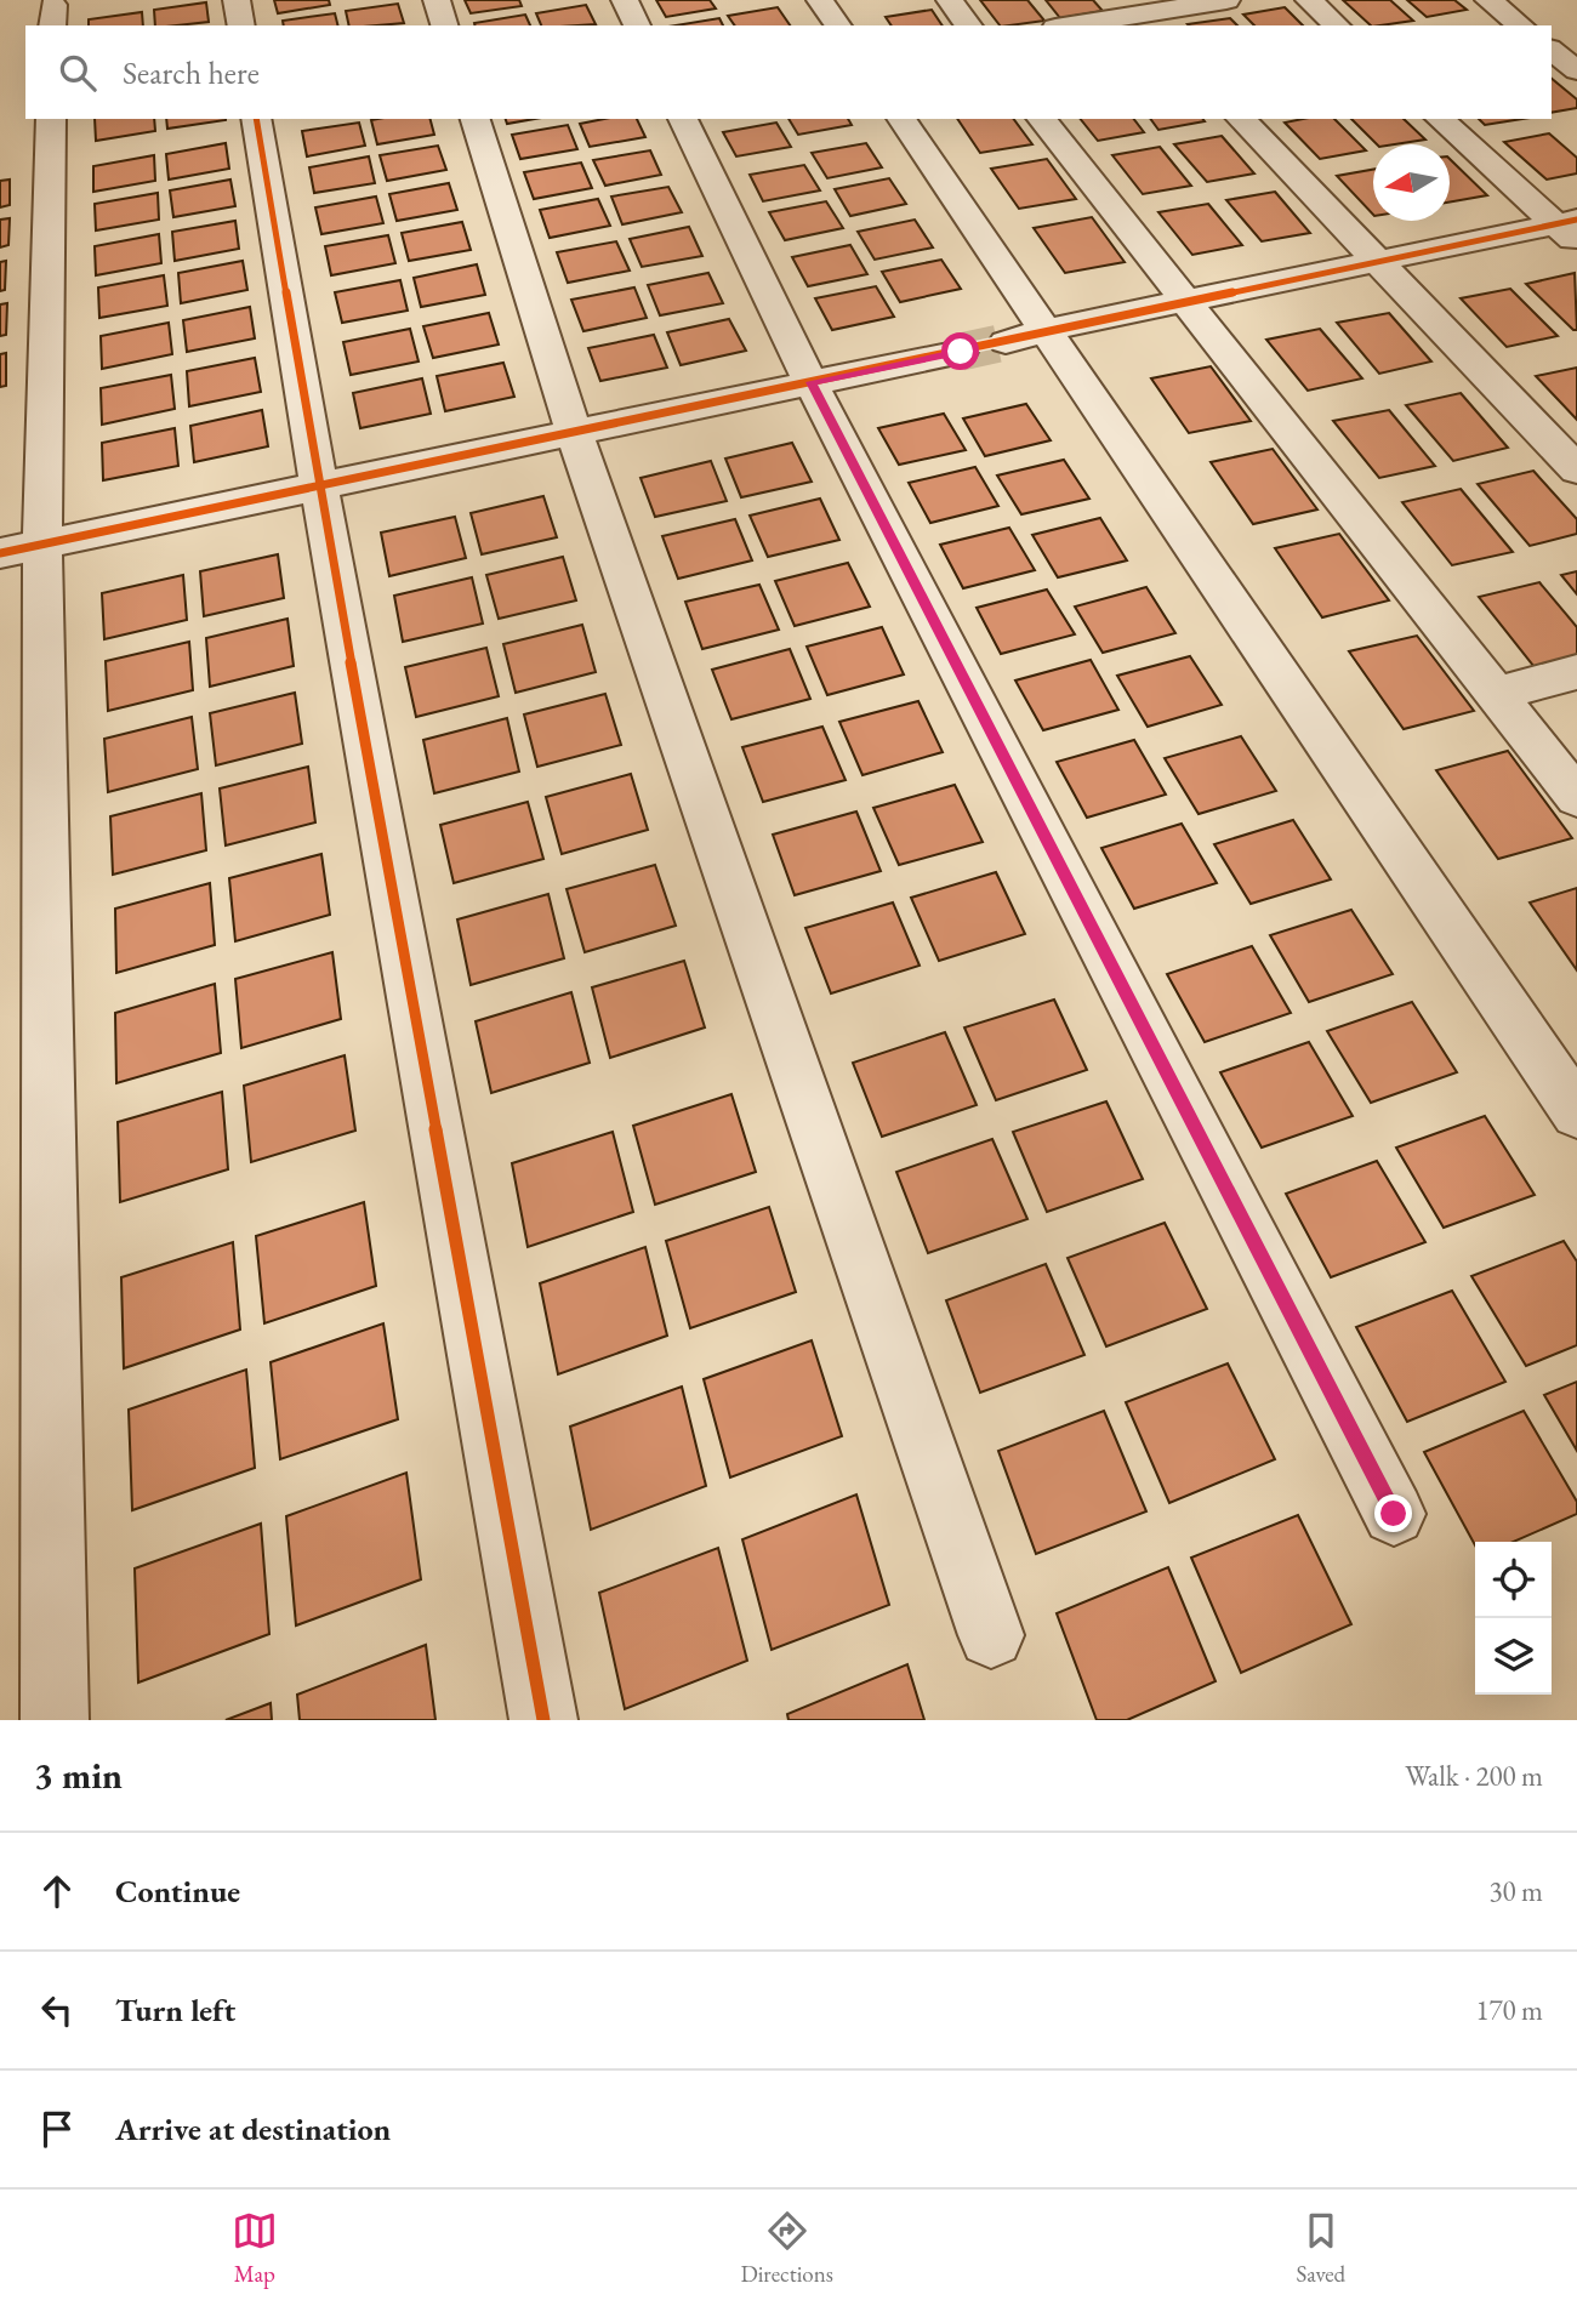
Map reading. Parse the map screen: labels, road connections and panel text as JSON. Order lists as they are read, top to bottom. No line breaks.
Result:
{"north":"left","page":{"search":"Search here","heading":["3 min","Walk · 200 m"],"list":[["Continue","30 m"],["Turn left","170 m"],"Arrive at destination"],"nav":["Map","Directions","Saved"]}}
